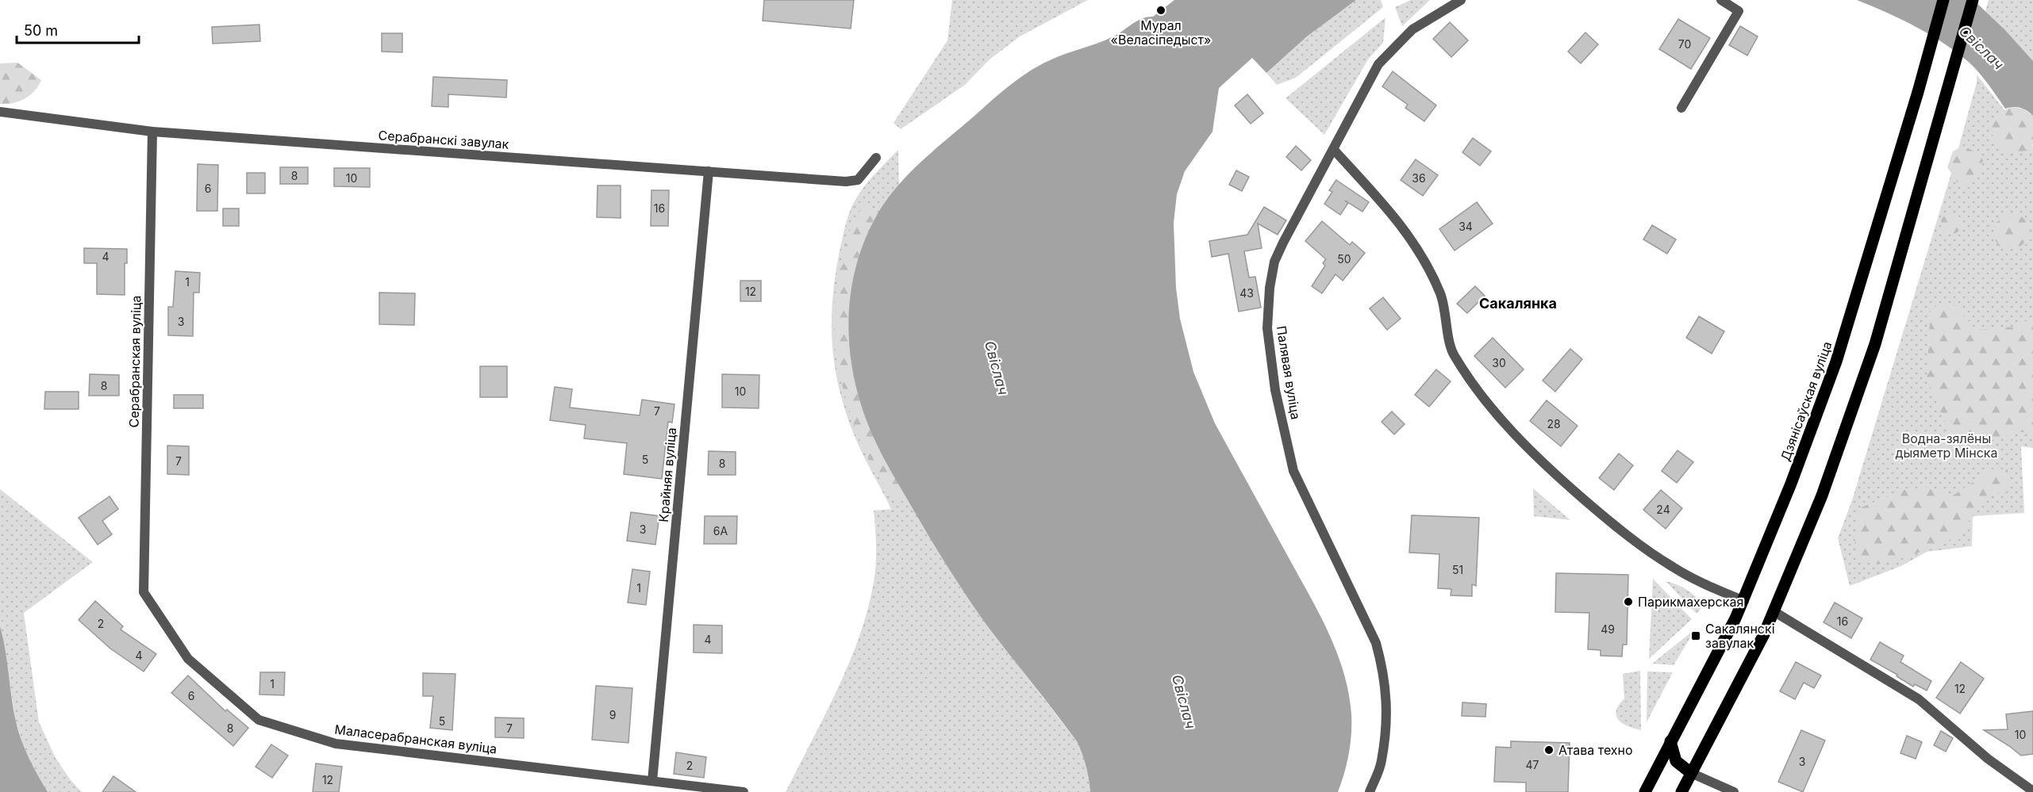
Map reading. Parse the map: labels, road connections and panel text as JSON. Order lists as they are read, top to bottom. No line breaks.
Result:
{"streets":{"main road":["Дзянісаўская вуліца"],"street":["Серабранскі завулак","Серабранская вуліца","Палявая вуліца","Крайняя вуліца","Маласерабранская вуліца"]},"crossings":[["Серабранскі завулак","Серабранская вуліца"],["Серабранскі завулак","Крайняя вуліца"],["Серабранская вуліца","Маласерабранская вуліца"],["Крайняя вуліца","Маласерабранская вуліца"]],"districts":["Сакалянка"],"water":["Свіслач"],"parks":["Водна-зялёны дыяметр Мінска"],"places":{"other":["Мурал «Веласіпедыст»","Парикмахерская","Атава техно"],"transit":["Сакалянскі завулак"]},"house_numbers":["70","8","10","36","6","16","34","4","50","1","12","43","3","30","8","10","7","28","5","7","8","24","3","6А","51","1","16","2","49","4","4","1","12","6","9","5","8","7","10","3","47","2","12"],"scale_bar":"50 m"}
